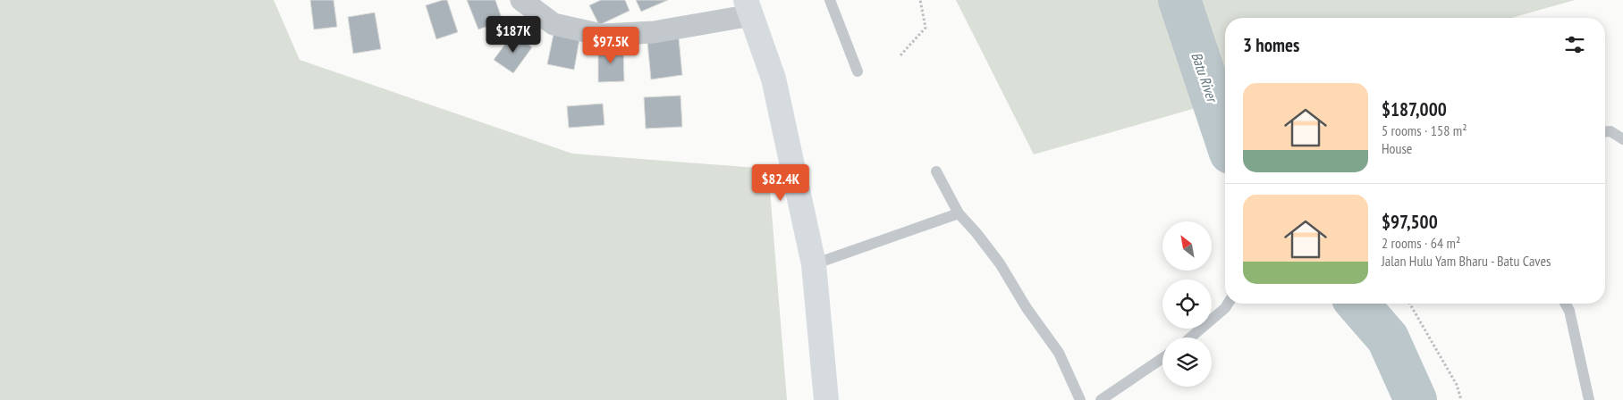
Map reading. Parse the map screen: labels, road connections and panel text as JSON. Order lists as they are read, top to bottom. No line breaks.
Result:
{"water":["Batu River"],"north":"top left","page":{"price":["$187K","$97.5K","$82.4K"],"heading":"3 homes","list":[{"name":"$187,000","note":"5 rooms · 158 m² · House"},{"name":"$97,500","note":"2 rooms · 64 m² · Jalan Hulu Yam Bharu - Batu Caves"}]}}
